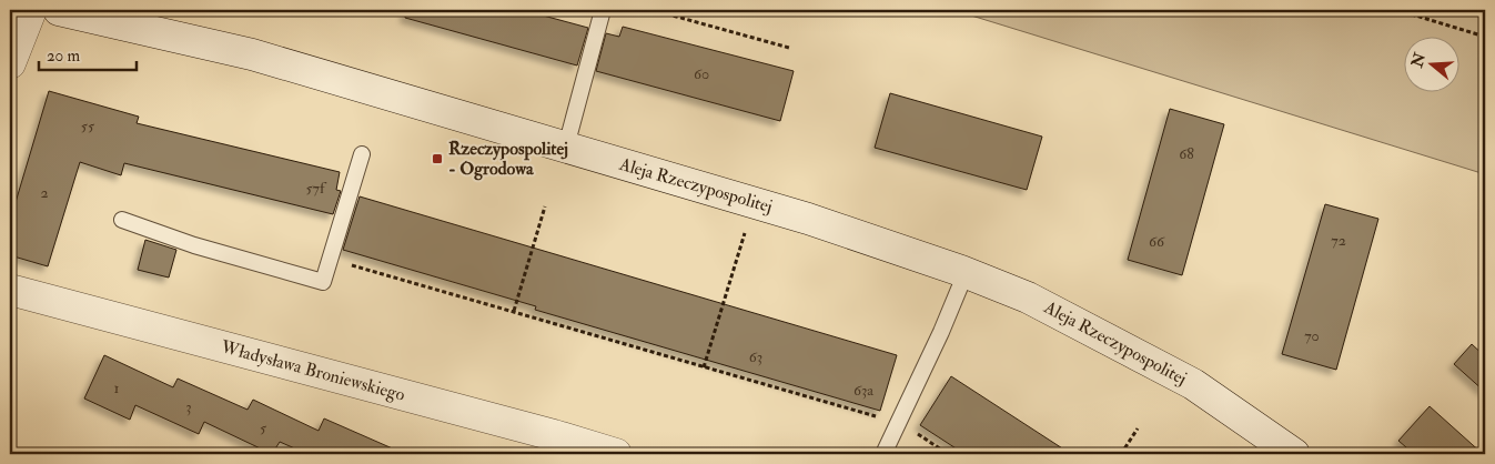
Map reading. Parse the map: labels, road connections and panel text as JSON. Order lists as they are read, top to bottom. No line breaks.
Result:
{"streets":{"street":["Aleja Rzeczypospolitej","Władysława Broniewskiego"]},"places":{"transit":["Rzeczypospolitej - Ogrodowa"]},"house_numbers":["60","55","68","57f","2","72","66","70","63","1","63a","3","5"],"scale_bar":"20 m","north":"left"}
